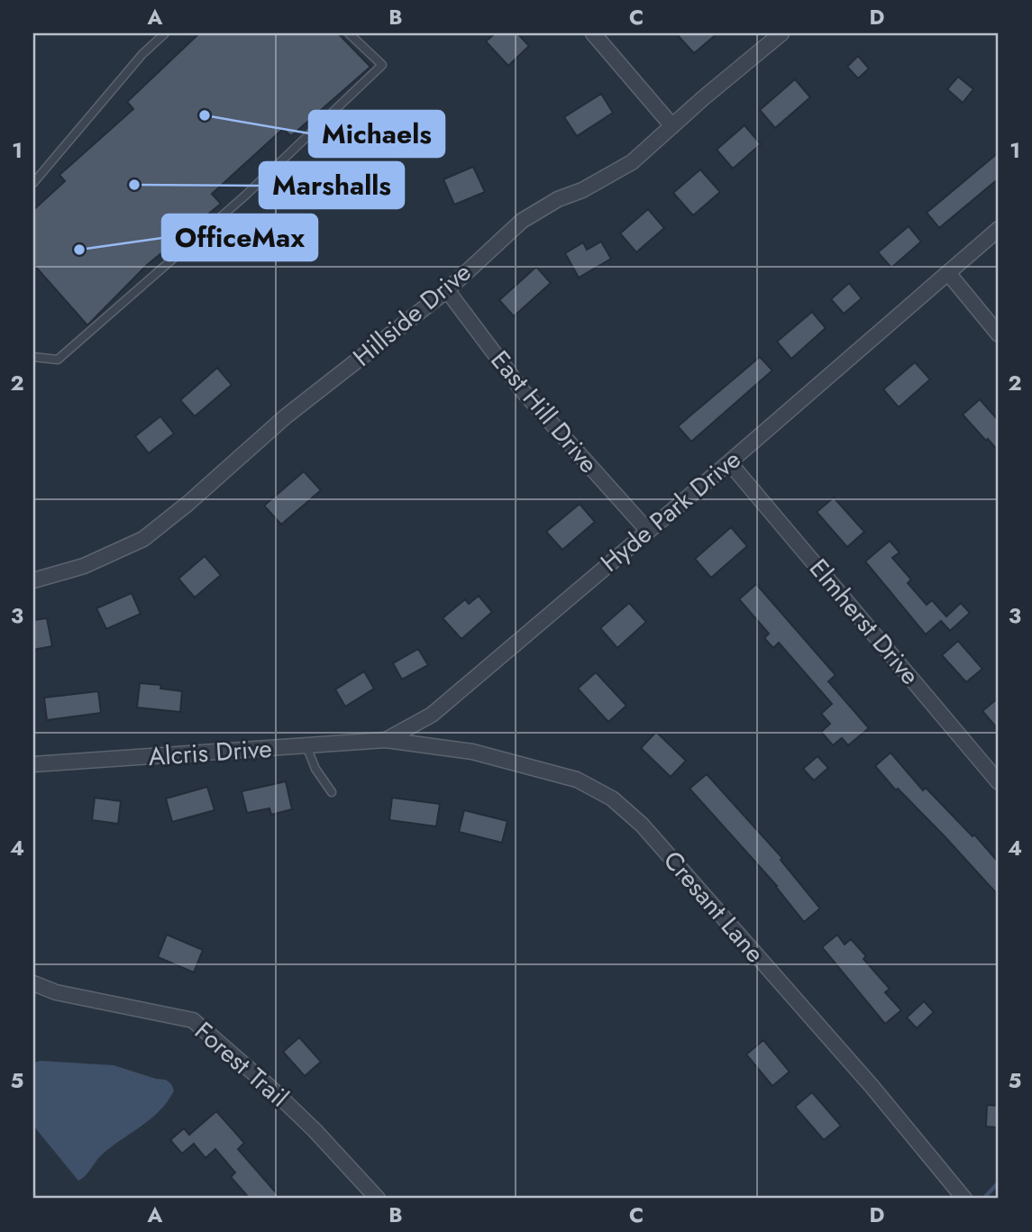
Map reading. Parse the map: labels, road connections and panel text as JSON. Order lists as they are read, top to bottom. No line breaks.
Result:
{"streets":{"street":["Hillside Drive","East Hill Drive","Hyde Park Drive","Elmherst Drive","Alcris Drive","Cresant Lane","Forest Trail"]},"crossings":[["Hillside Drive","East Hill Drive"],["East Hill Drive","Hyde Park Drive"],["Hyde Park Drive","Elmherst Drive"],["Hyde Park Drive","Alcris Drive"],["Hyde Park Drive","Cresant Lane"],["Alcris Drive","Cresant Lane"]],"places":["Michaels","Marshalls","OfficeMax"],"grid":{"columns":["A","B","C","D"],"rows":["1","2","3","4","5"]}}
